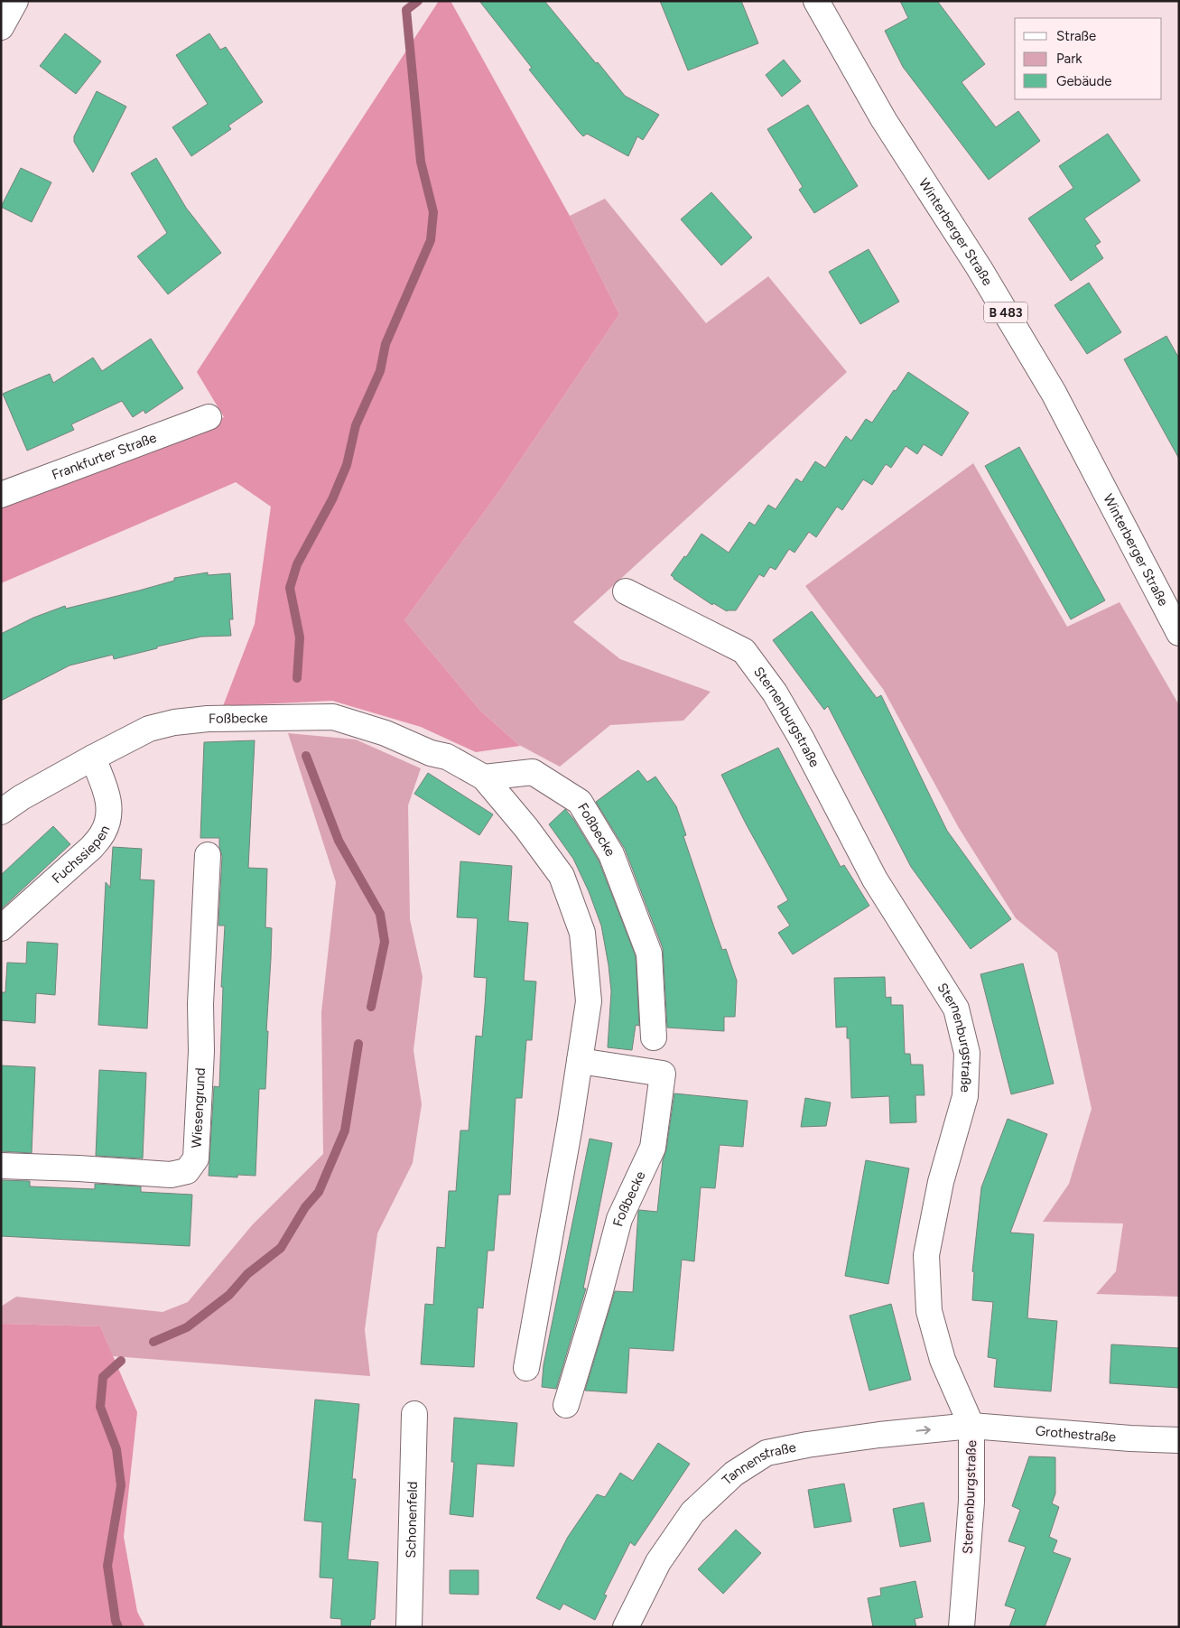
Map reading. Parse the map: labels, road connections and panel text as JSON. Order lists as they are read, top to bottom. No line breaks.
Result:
{"streets":{"street":["Winterberger Straße","B 483","Frankfurter Straße","Sternenburgstraße","Foßbecke","Fuchssiepen","Wiesengrund","Grothestraße","Tannenstraße","Schonenfeld"]},"crossings":[["Sternenburgstraße","Grothestraße"],["Sternenburgstraße","Tannenstraße"],["Foßbecke","Fuchssiepen"],["Grothestraße","Tannenstraße"]],"one_way":["Tannenstraße"],"legend":["Straße","Park","Gebäude"]}
